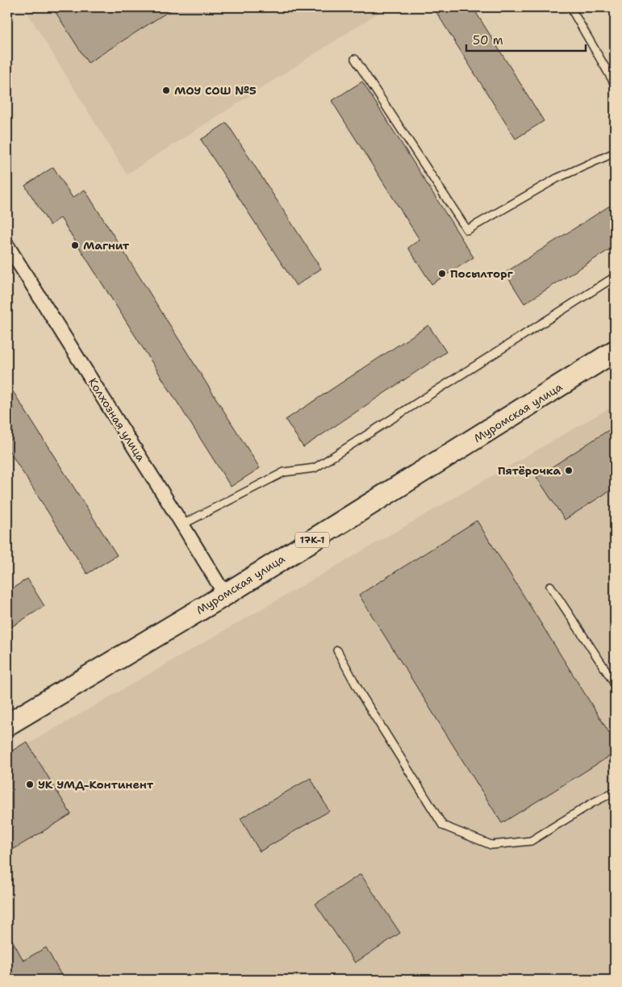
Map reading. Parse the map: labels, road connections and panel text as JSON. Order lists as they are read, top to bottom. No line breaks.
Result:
{"streets":{"main road":["Муромская улица","17К-1"],"street":["Колхозная улица"]},"crossings":[["Муромская улица","Колхозная улица"]],"places":["МОУ СОШ №5","Магнит","Посылторг","Пятёрочка","УК УМД-Континент"],"scale_bar":"50 m"}
